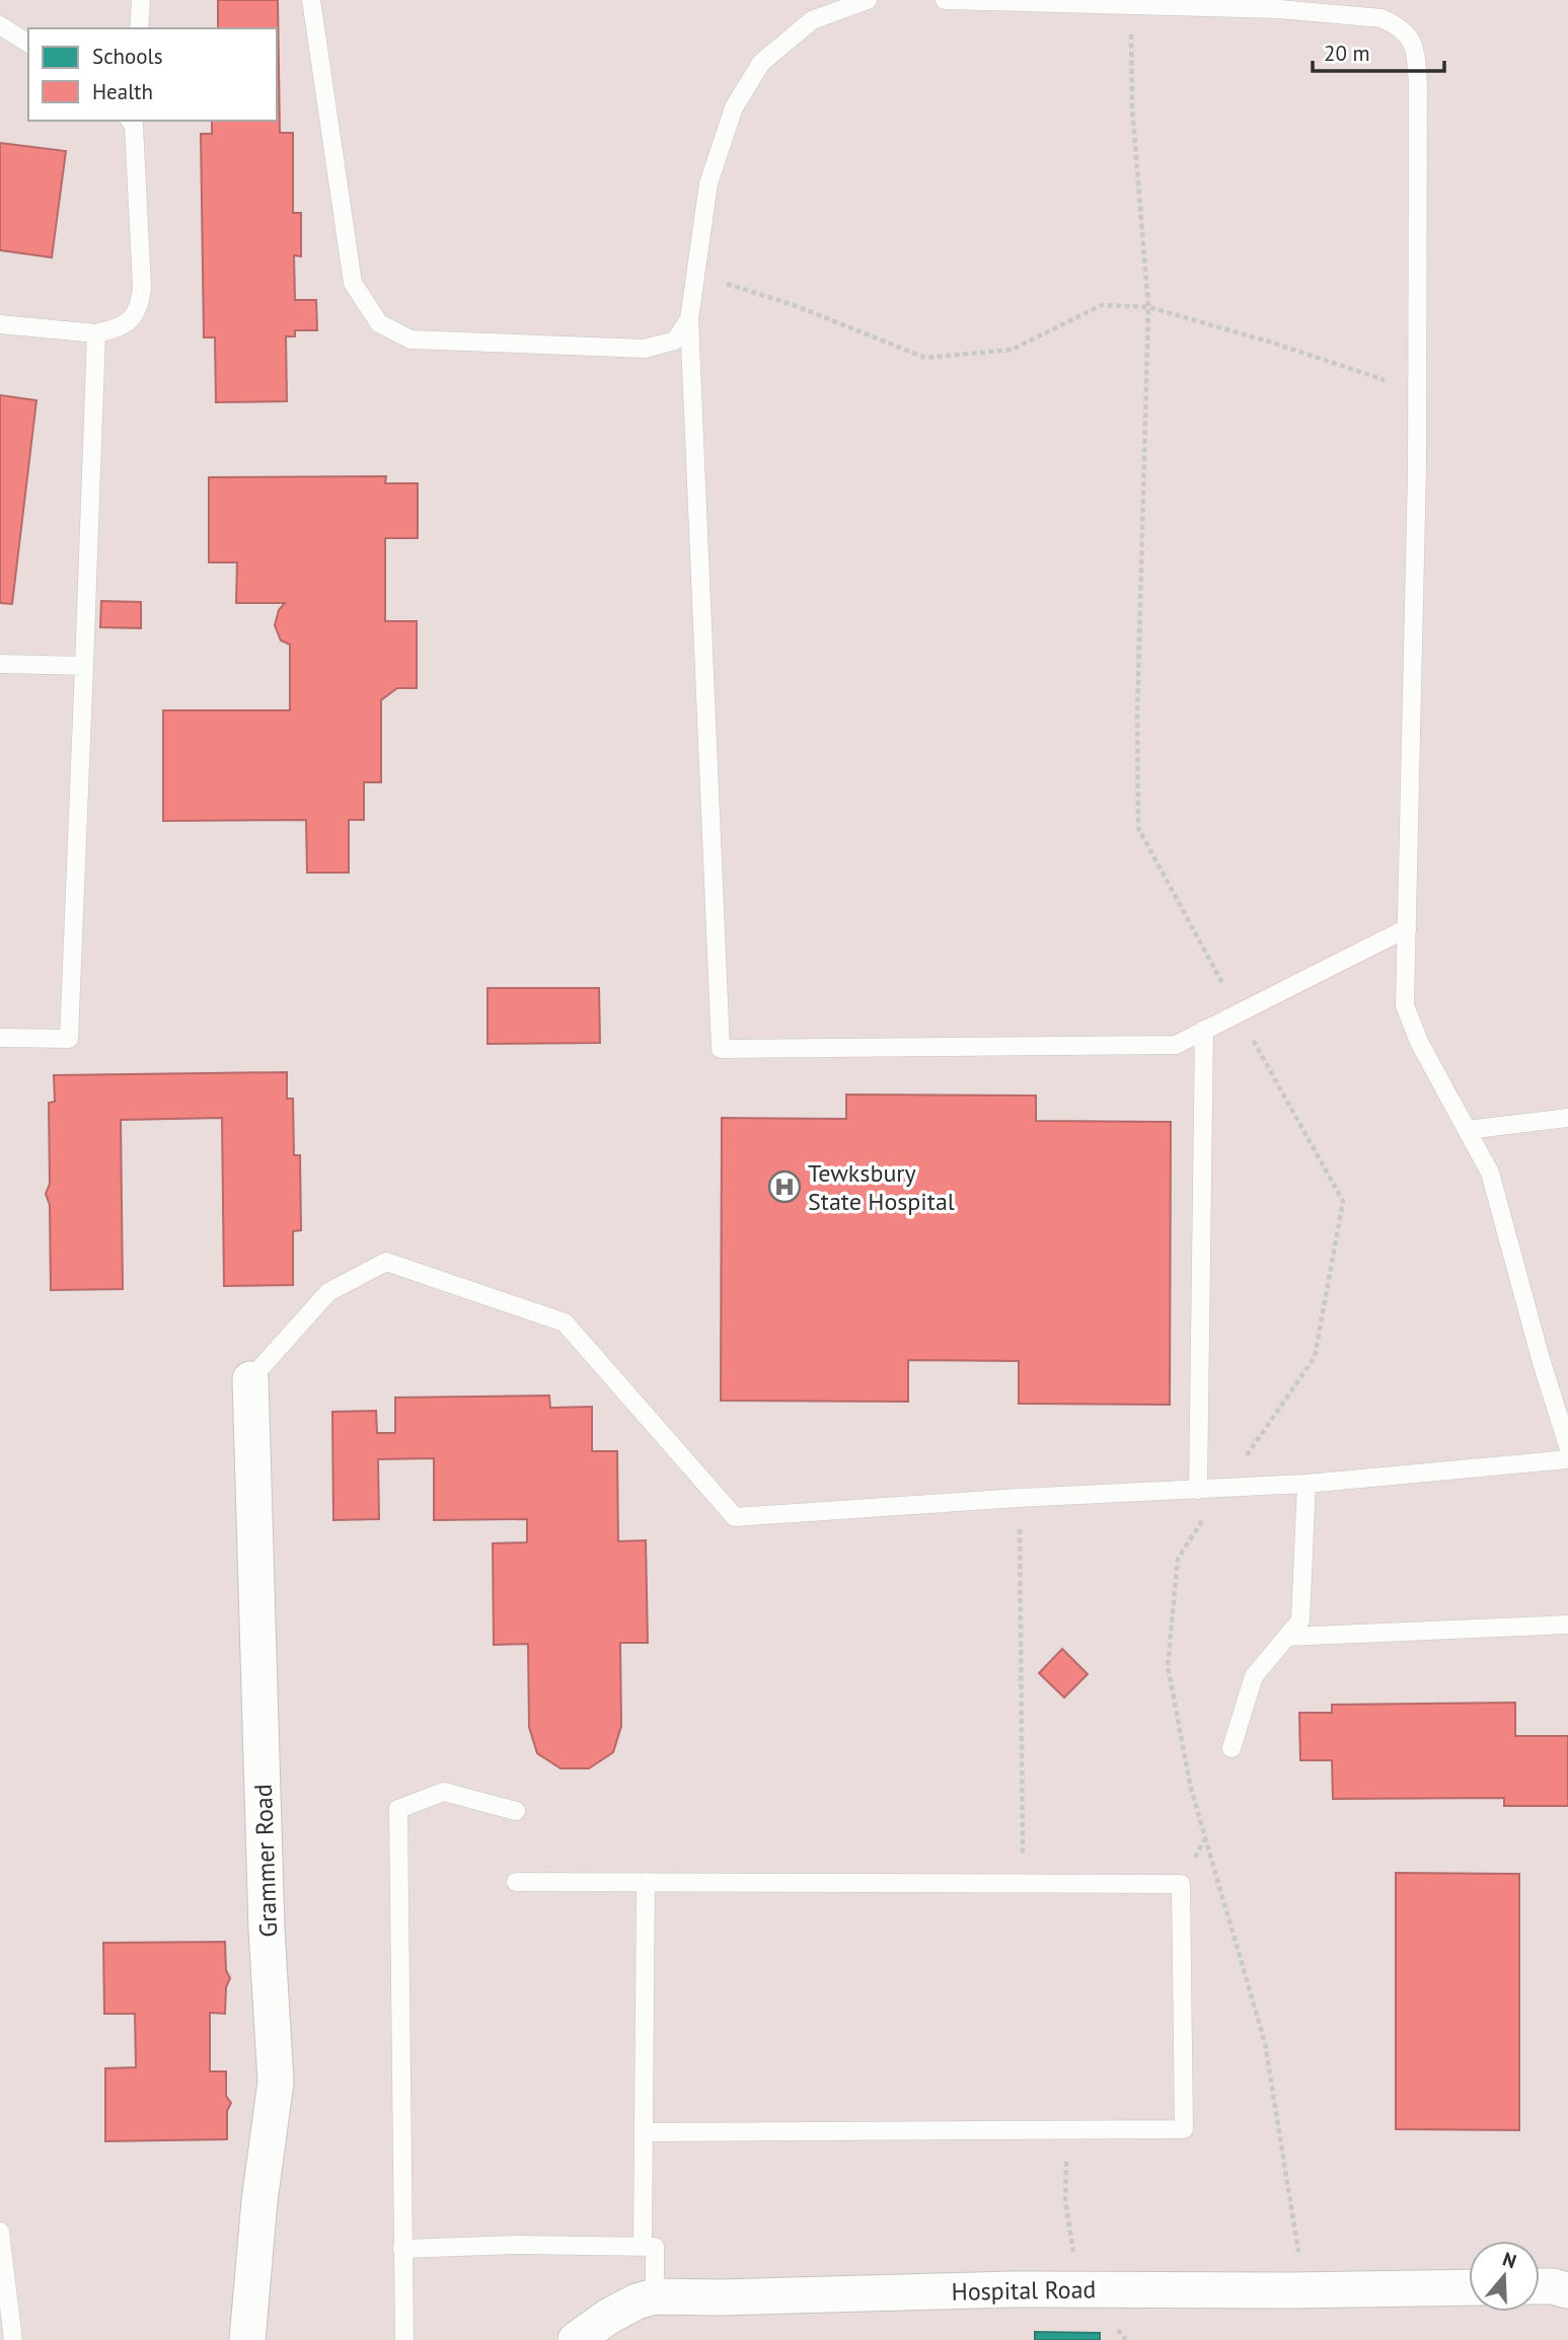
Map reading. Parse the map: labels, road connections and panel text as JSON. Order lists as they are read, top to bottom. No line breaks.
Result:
{"streets":{"street":["Grammer Road","Hospital Road"]},"places":{"hospital":["Tewksbury State Hospital"]},"legend":["Schools","Health"],"scale_bar":"20 m","north":"top"}
